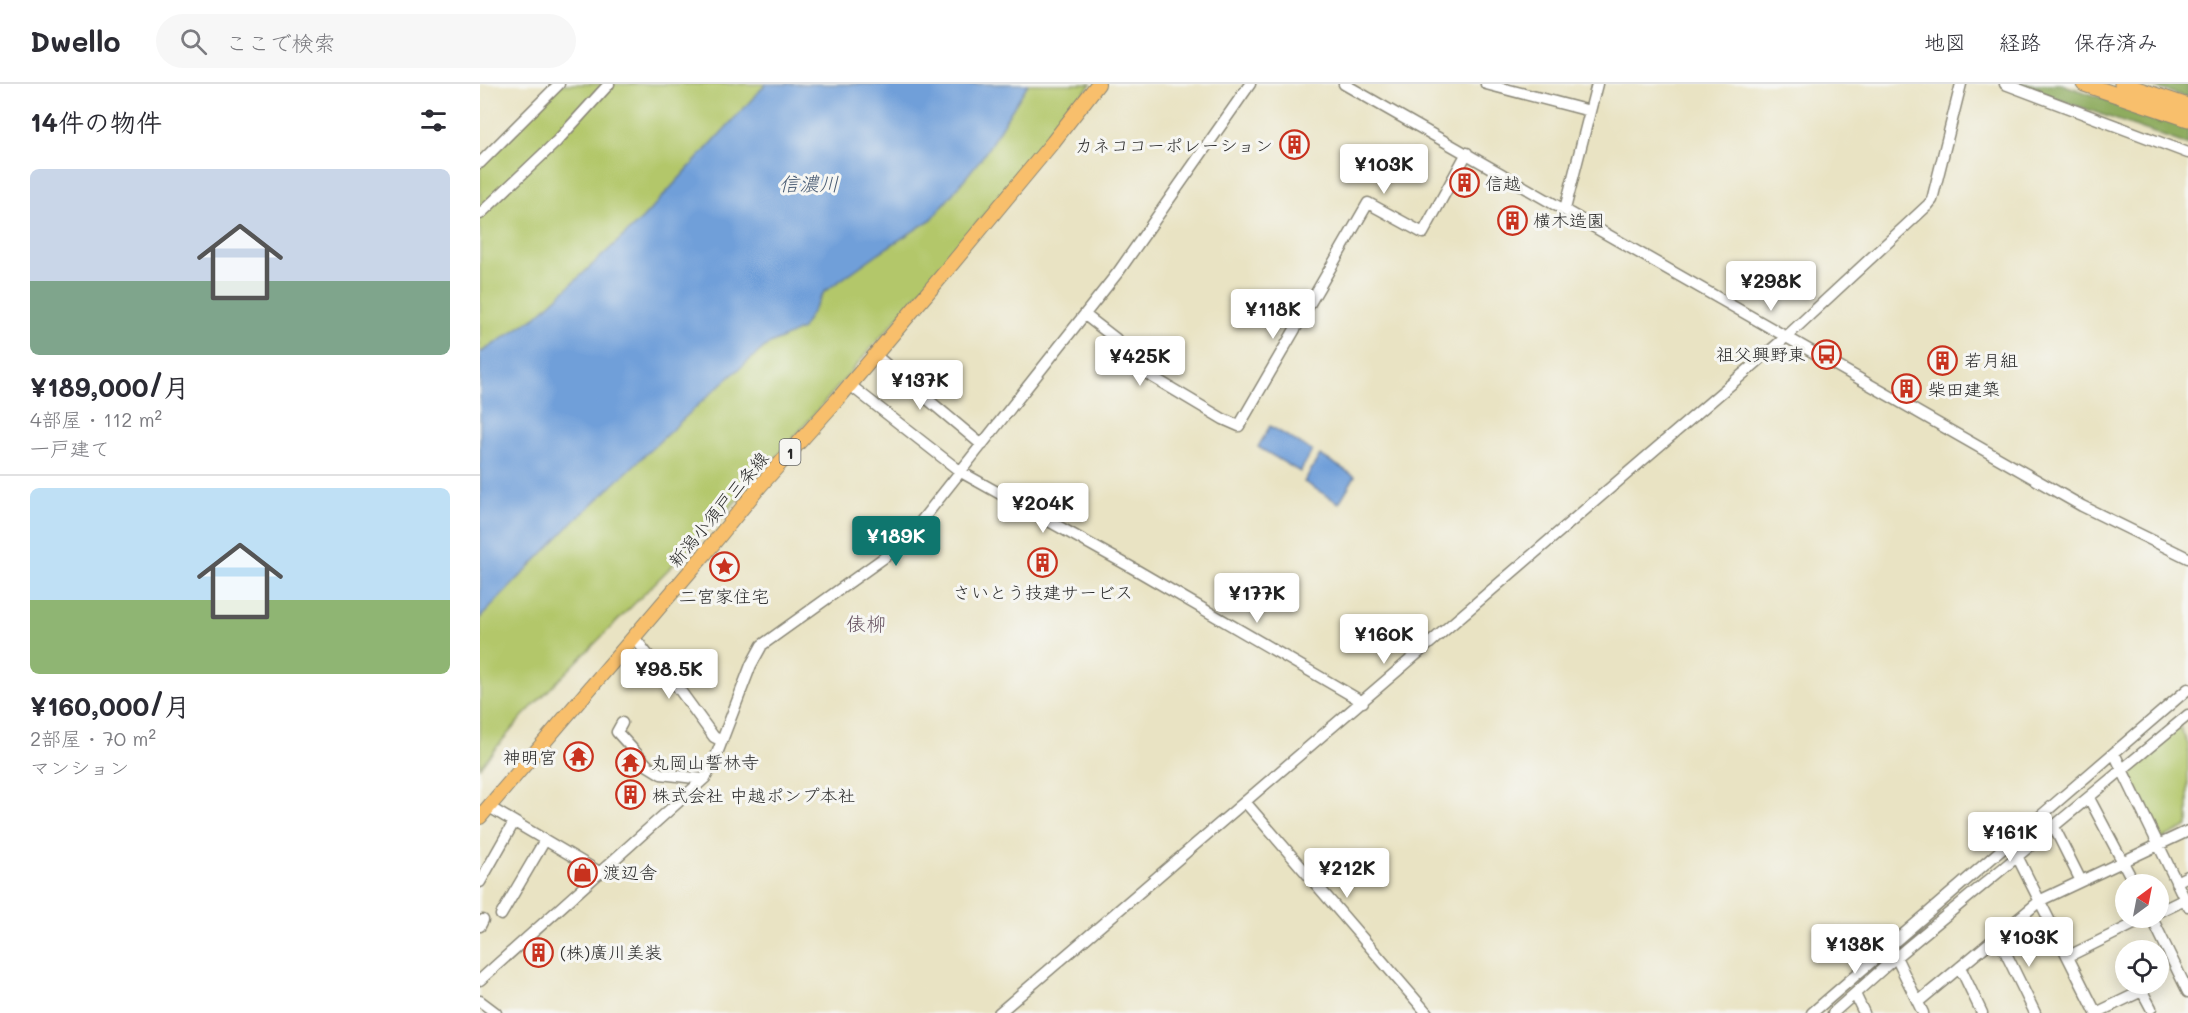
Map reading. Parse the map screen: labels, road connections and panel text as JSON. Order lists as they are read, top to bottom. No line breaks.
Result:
{"streets":{"main road":["1","新潟小須戸三条線"]},"districts":["俵柳"],"water":["信濃川"],"places":{"building":["カネココーポレーション","信越","横木造園","若月組","柴田建築","さいとう技建サービス","株式会社 中越ポンプ本社","(株)廣川美装"],"bus stop":["祖父興野東"],"place":["二宮家住宅"],"temple":["神明宮","丸岡山誓林寺"],"shop":["渡辺舎"]},"north":"top right","page":{"header":"Dwello","search":"ここで検索","nav":["地図","経路","保存済み"],"heading":"14件の物件","price":["¥103K","¥298K","¥118K","¥425K","¥137K","¥204K","¥189K","¥177K","¥160K","¥98.5K","¥161K","¥212K","¥103K","¥138K"],"list":[{"name":"¥189,000/月","note":"4部屋 · 112 m² · 一戸建て"},{"name":"¥160,000/月","note":"2部屋 · 70 m² · マンション"}]}}
